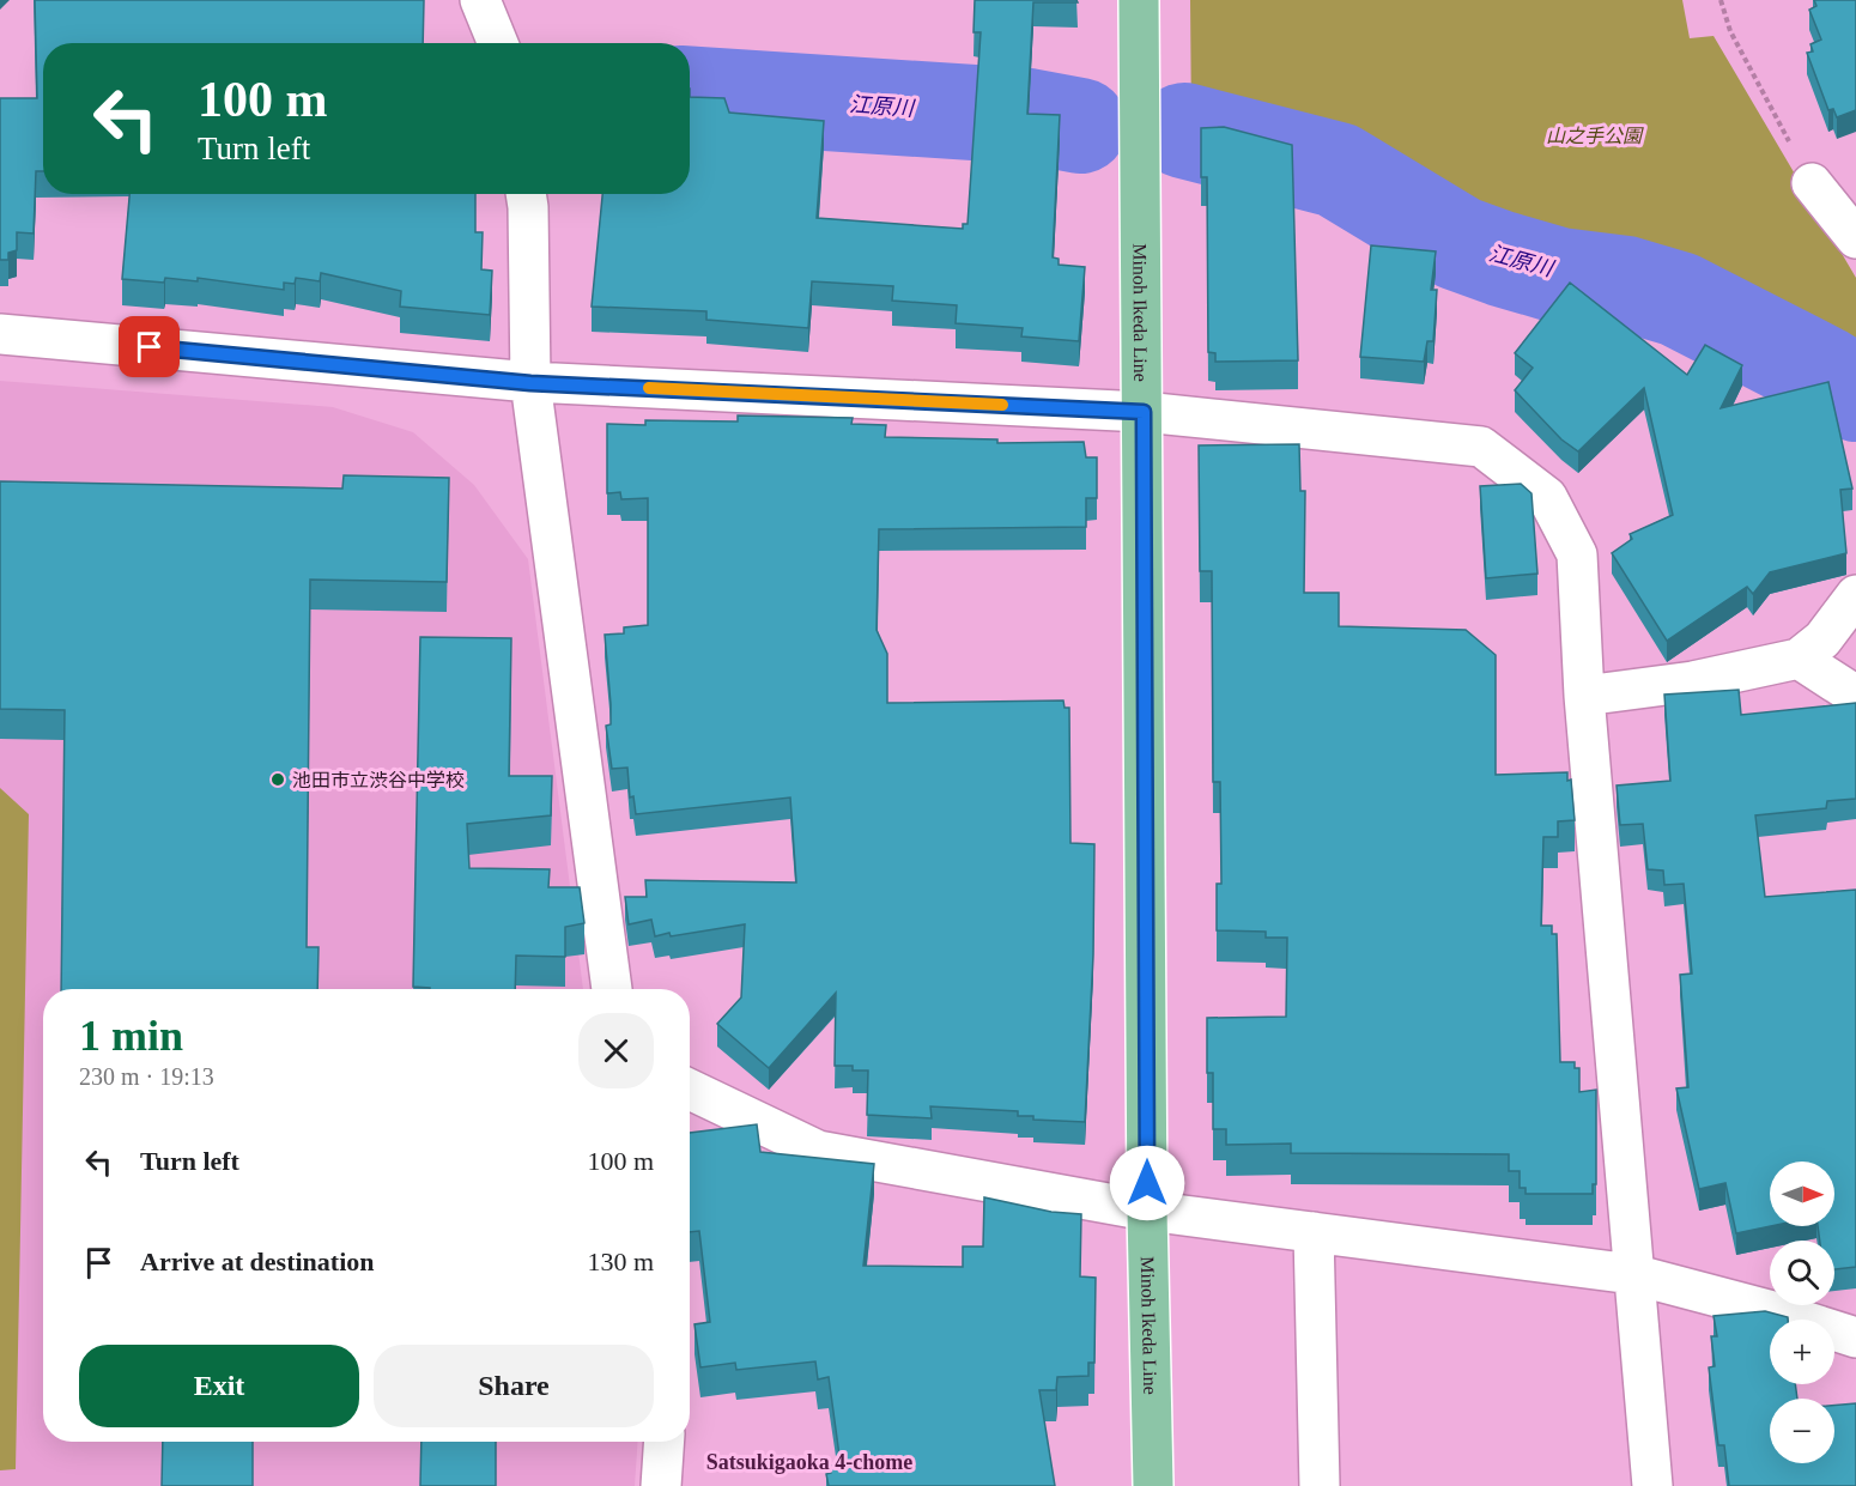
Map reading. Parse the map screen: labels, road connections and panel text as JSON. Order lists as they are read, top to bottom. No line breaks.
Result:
{"streets":{"main road":["Minoh Ikeda Line"]},"districts":["Satsukigaoka 4-chome"],"water":["江原川"],"parks":["山之手公園"],"places":["池田市立渋谷中学校"],"north":"right","page":{"turn":["100 m","Turn left"],"heading":["1 min","230 m · 19:13"],"list":[{"name":"Turn left","value":"100 m"},{"name":"Arrive at destination","value":"130 m"}],"map_buttons":["+","−"],"buttons":["Exit","Share"]}}
